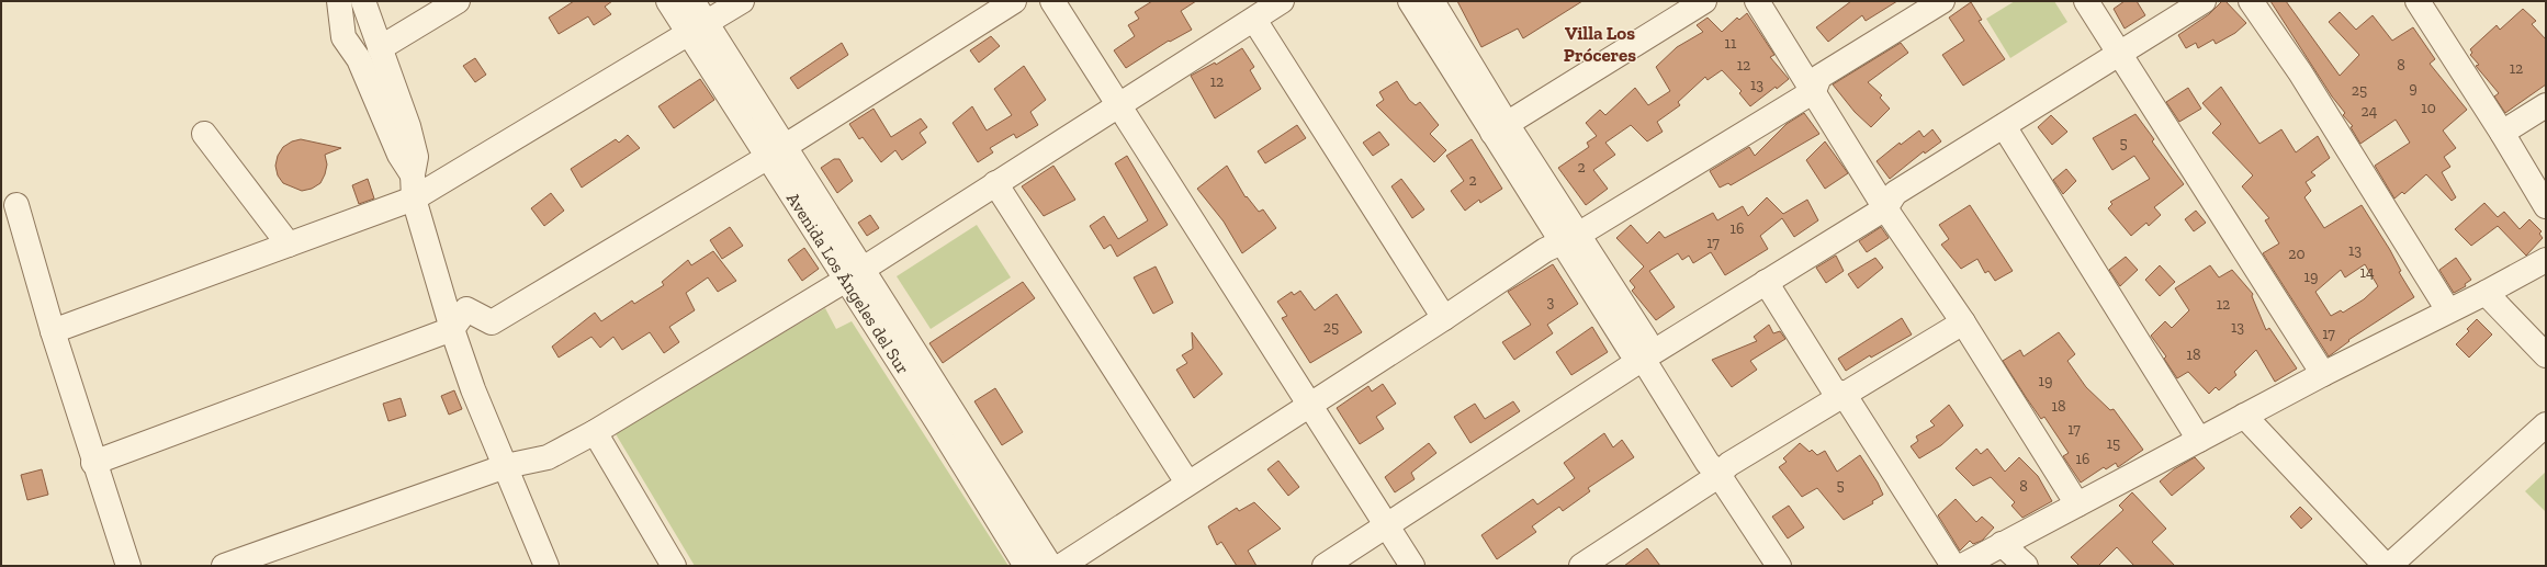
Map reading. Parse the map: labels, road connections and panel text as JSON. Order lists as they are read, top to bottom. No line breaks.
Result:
{"streets":{"street":["Avenida Los Ángeles del Sur"]},"districts":["Villa Los Próceres"],"house_numbers":["11","12","8","12","12","13","9","25","10","24","5","2","2","16","17","13","20","14","19","3","12","25","13","17","18","19","18","17","15","16","5","8"]}
